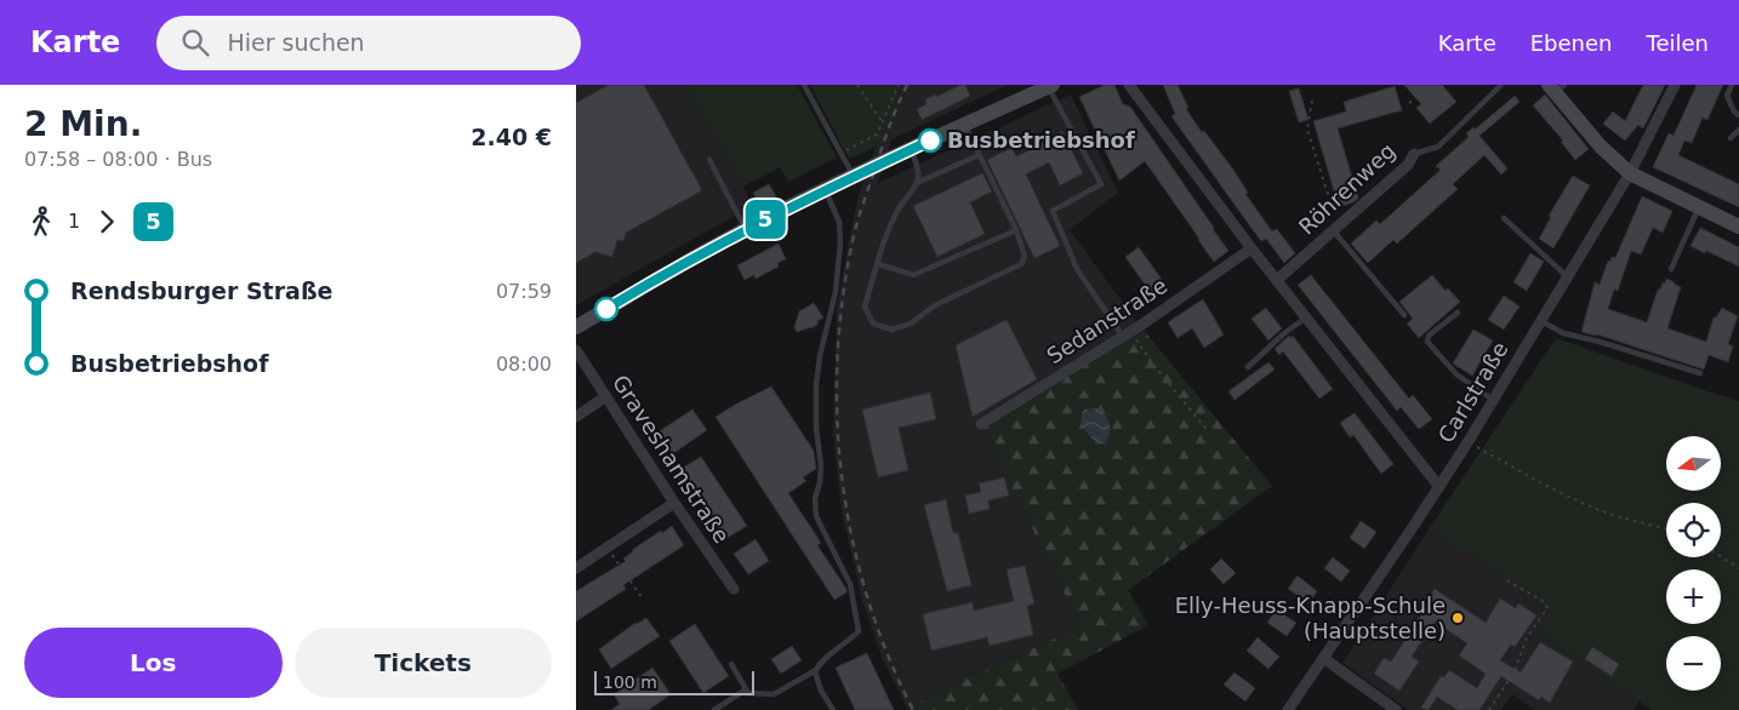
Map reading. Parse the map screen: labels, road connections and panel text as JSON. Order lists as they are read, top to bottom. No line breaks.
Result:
{"streets":{"street":["Röhrenweg","Sedanstraße","Carlstraße","Graveshamstraße"]},"places":["Busbetriebshof","Elly-Heuss-Knapp-Schule (Hauptstelle)"],"lines":["bus line 5"],"scale_bar":"100 m","north":"left","page":{"header":"Karte","search":"Hier suchen","nav":["Karte","Ebenen","Teilen"],"heading":["2 Min.","07:58 – 08:00 · Bus","2.40 €"],"on_map":"5","legs":["1","5"],"list":[{"name":"Rendsburger Straße","value":"07:59"},{"name":"Busbetriebshof","value":"08:00"}],"map_buttons":["+","−"],"buttons":["Los","Tickets"],"scale":"100 m"}}
